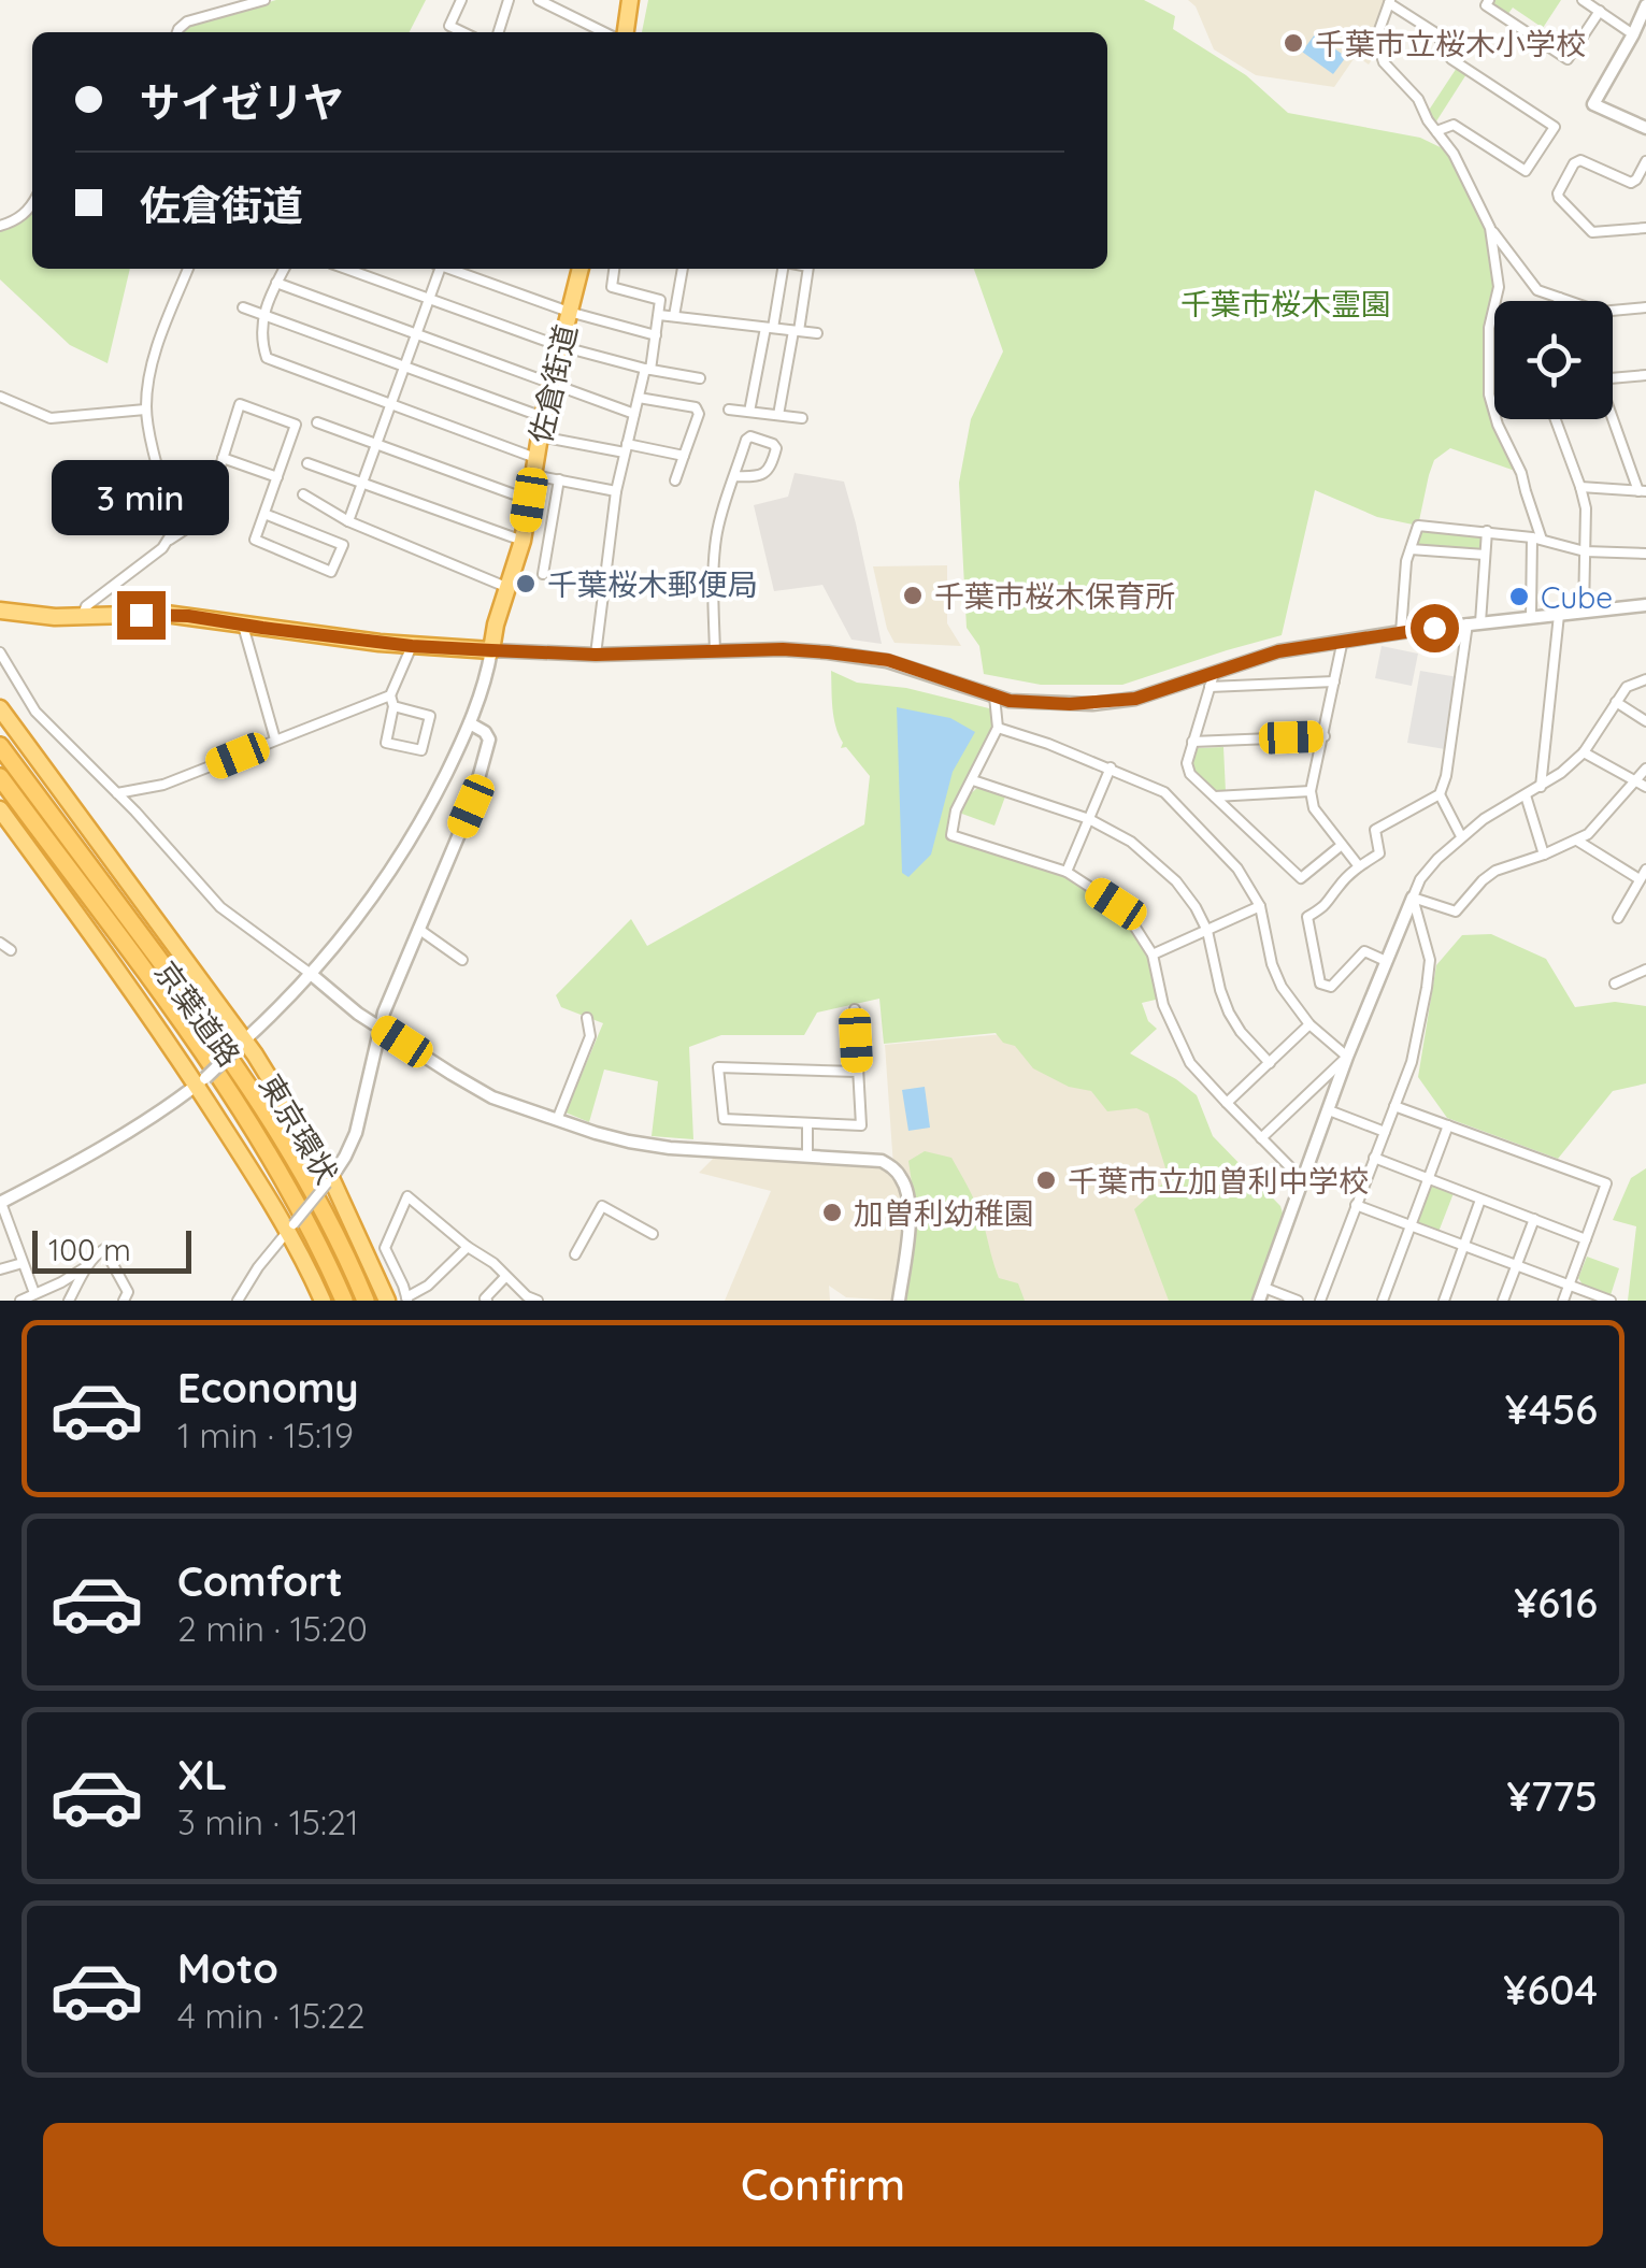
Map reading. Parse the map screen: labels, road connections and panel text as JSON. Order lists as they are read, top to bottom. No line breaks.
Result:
{"streets":{"highway":["佐倉街道","京葉道路","東京環状"]},"parks":["千葉市桜木霊園"],"places":["千葉市立桜木小学校","千葉桜木郵便局","千葉市桜木保育所","Cube","千葉市立加曽利中学校","加曽利幼稚園"],"scale_bar":"100 m","page":{"banner":["サイゼリヤ","佐倉街道"],"bubble":"3 min","scale":"100 m","list":[{"name":"Economy","note":"1 min · 15:19","value":"¥456"},{"name":"Comfort","note":"2 min · 15:20","value":"¥616"},{"name":"XL","note":"3 min · 15:21","value":"¥775"},{"name":"Moto","note":"4 min · 15:22","value":"¥604"}],"buttons":"Confirm"}}
